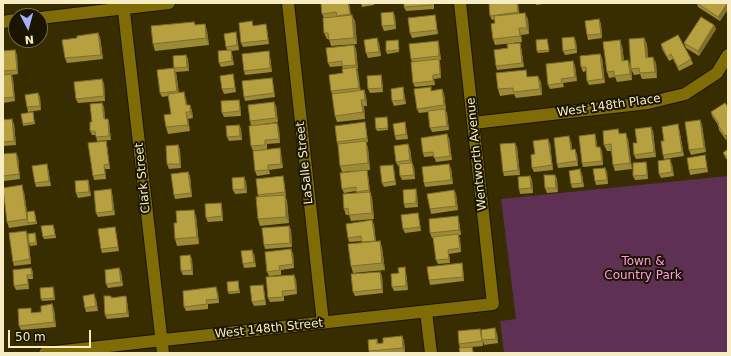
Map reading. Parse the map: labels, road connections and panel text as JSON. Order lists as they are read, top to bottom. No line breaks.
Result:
{"streets":{"street":["West 148th Place","Wentworth Avenue","LaSalle Street","Clark Street","West 148th Street"]},"crossings":[["West 148th Place","Wentworth Avenue"],["Wentworth Avenue","West 148th Street"],["LaSalle Street","West 148th Street"],["Clark Street","West 148th Street"]],"parks":["Town & Country Park"],"scale_bar":"50 m","north":"bottom"}
